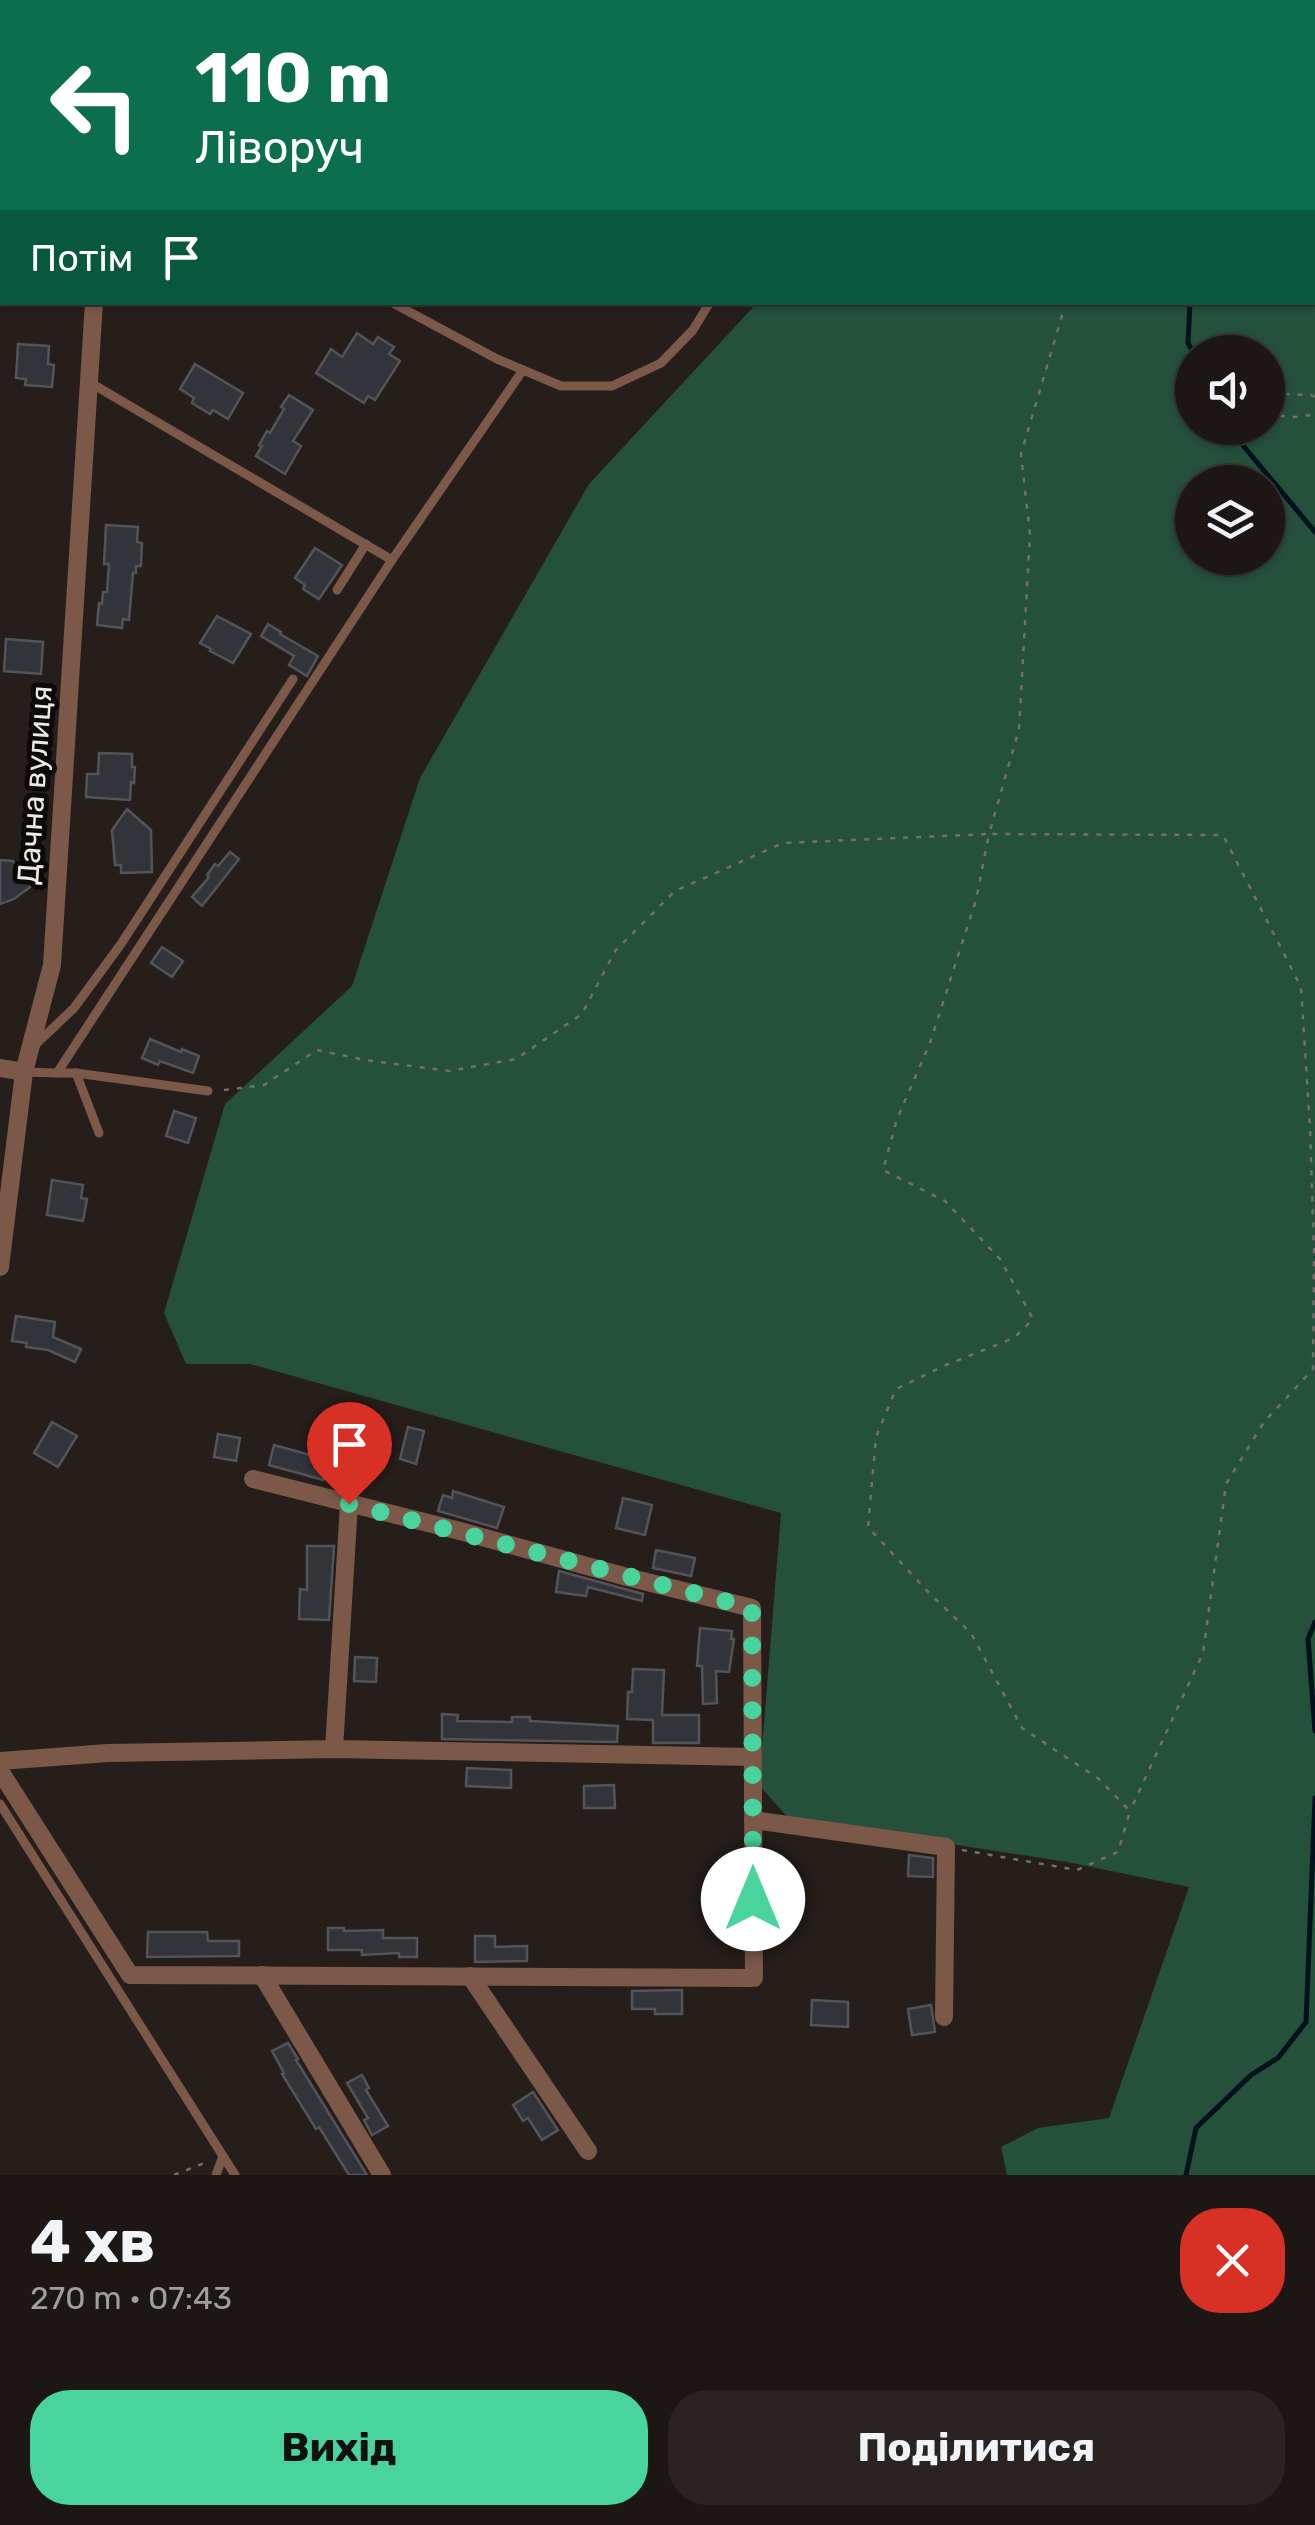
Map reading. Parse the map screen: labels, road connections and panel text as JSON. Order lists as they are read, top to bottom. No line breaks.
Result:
{"streets":{"street":["Дачна вулиця"]},"page":{"turn":["110 m","Ліворуч"],"then":"Потім","heading":["4 хв","270 m · 07:43"],"buttons":["Вихід","Поділитися"]}}
